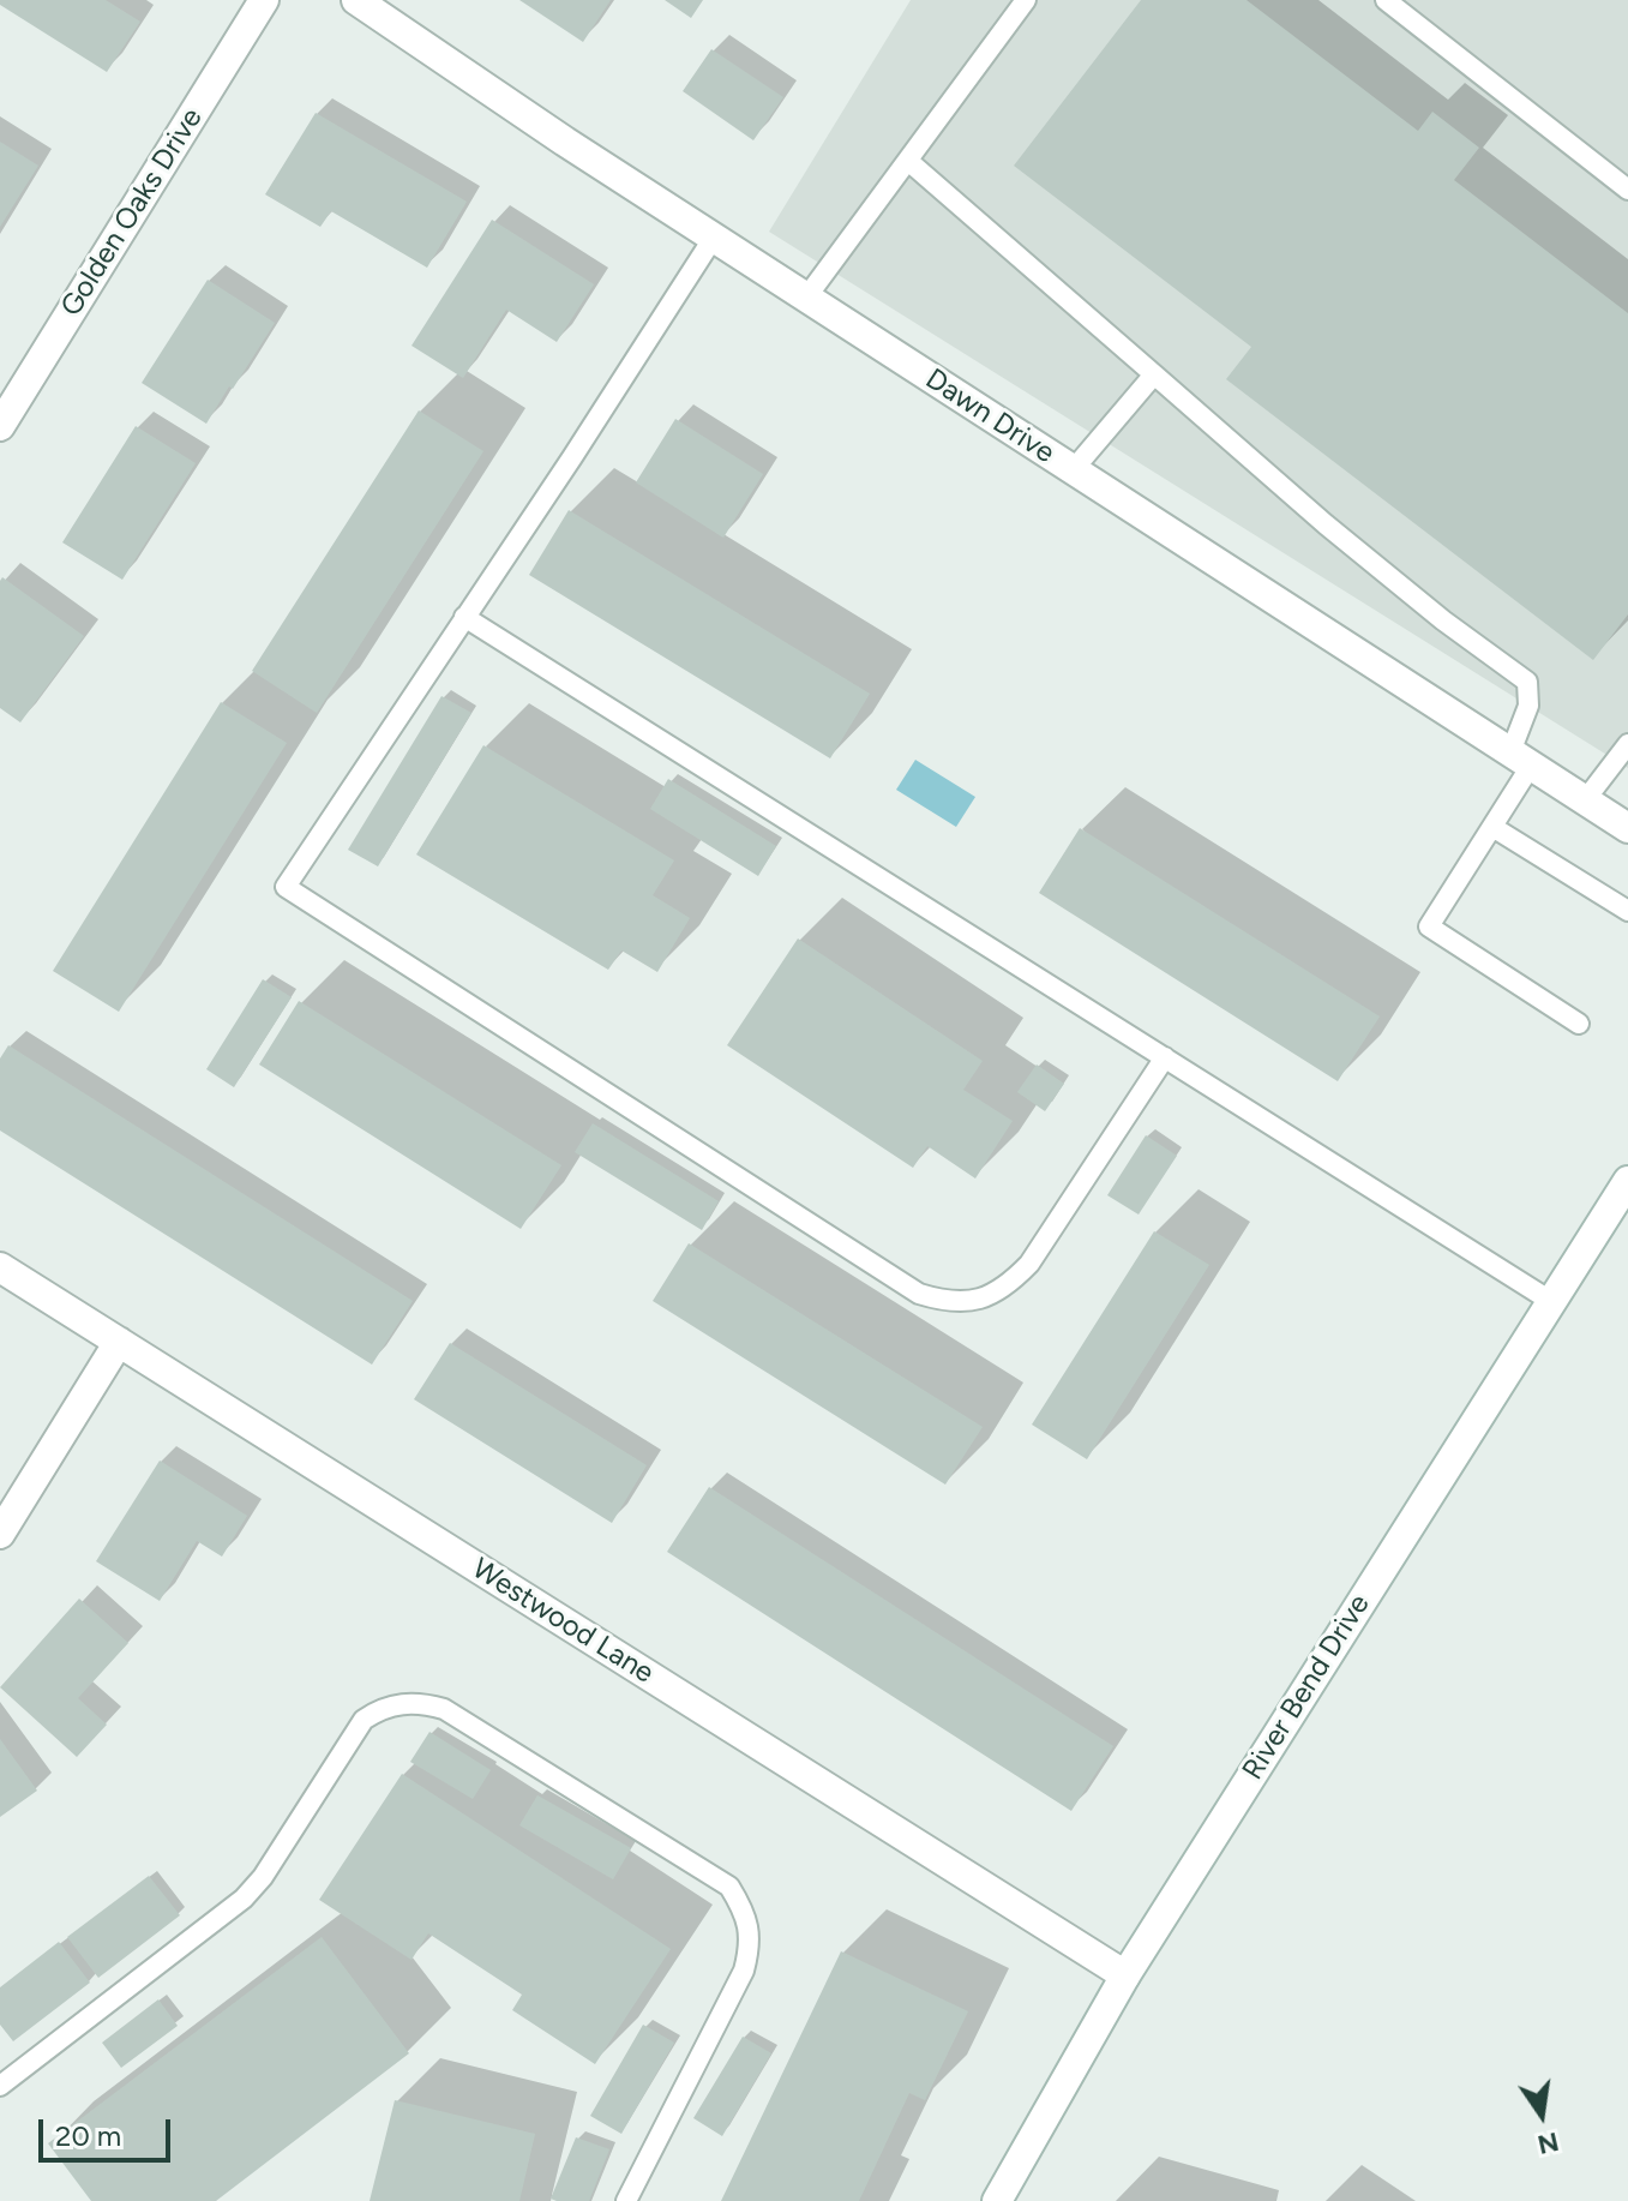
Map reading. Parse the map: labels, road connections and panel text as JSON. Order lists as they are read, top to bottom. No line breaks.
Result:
{"streets":{"street":["Golden Oaks Drive","Dawn Drive","Westwood Lane","River Bend Drive"]},"crossings":[["Westwood Lane","River Bend Drive"]],"scale_bar":"20 m","north":"bottom"}
